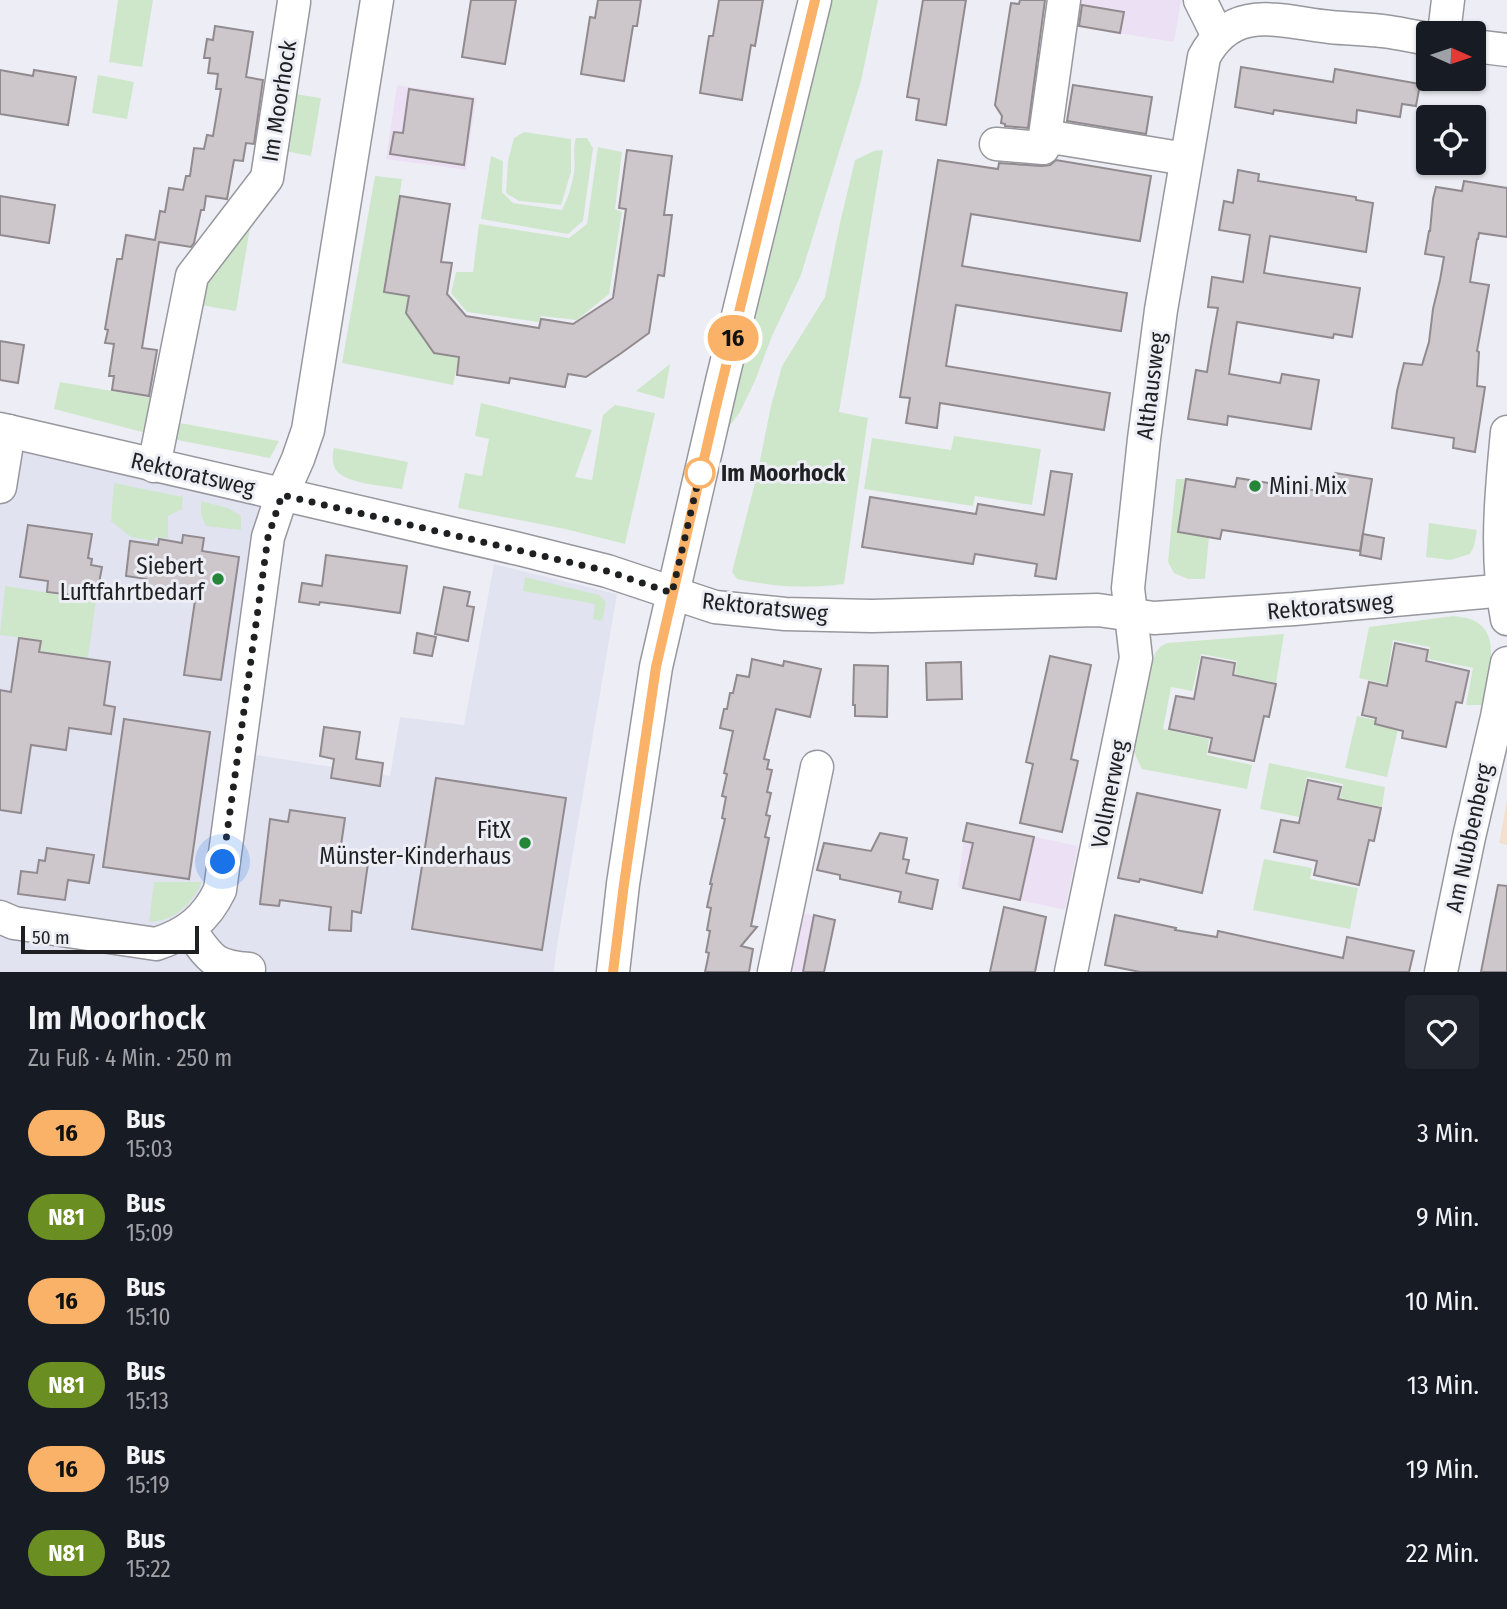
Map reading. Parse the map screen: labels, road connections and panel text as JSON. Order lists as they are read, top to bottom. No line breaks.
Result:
{"streets":{"street":["Im Moorhock","Althausweg","Rektoratsweg","Vollmerweg","Am Nubbenberg"]},"crossings":[["Im Moorhock","Rektoratsweg"],["Althausweg","Rektoratsweg"],["Althausweg","Vollmerweg"],["Rektoratsweg","Vollmerweg"]],"places":["Im Moorhock","Mini Mix","Siebert Luftfahrtbedarf","FitX Münster-Kinderhaus"],"lines":["bus line 16"],"scale_bar":"50 m","north":"right","page":{"on_map":"16","scale":"50 m","heading":["Im Moorhock","Zu Fuß · 4 Min. · 250 m"],"list":[{"mark":"16","name":"Bus","note":"15:03","value":"3 Min."},{"mark":"N81","name":"Bus","note":"15:09","value":"9 Min."},{"mark":"16","name":"Bus","note":"15:10","value":"10 Min."},{"mark":"N81","name":"Bus","note":"15:13","value":"13 Min."},{"mark":"16","name":"Bus","note":"15:19","value":"19 Min."},{"mark":"N81","name":"Bus","note":"15:22","value":"22 Min."}]}}
